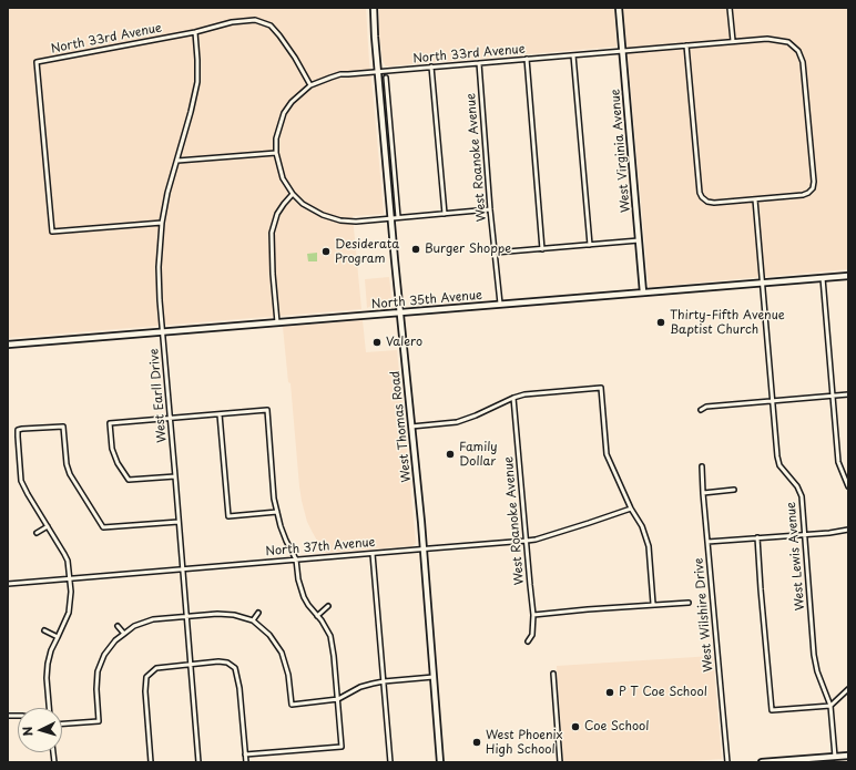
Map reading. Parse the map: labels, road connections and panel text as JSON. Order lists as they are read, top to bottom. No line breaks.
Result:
{"streets":{"main road":["West Virginia Avenue","North 35th Avenue","West Thomas Road"],"street":["North 33rd Avenue","West Roanoke Avenue","West Earll Drive","North 37th Avenue","West Lewis Avenue","West Wilshire Drive"]},"crossings":[["North 33rd Avenue","West Virginia Avenue"],["North 33rd Avenue","West Roanoke Avenue"],["North 33rd Avenue","West Earll Drive"],["North 33rd Avenue","West Thomas Road"],["North 33rd Avenue","West Lewis Avenue"],["West Virginia Avenue","North 35th Avenue"],["West Roanoke Avenue","North 35th Avenue"],["West Roanoke Avenue","North 37th Avenue"],["North 35th Avenue","West Earll Drive"],["North 35th Avenue","West Thomas Road"],["North 35th Avenue","West Lewis Avenue"],["West Earll Drive","North 37th Avenue"],["West Thomas Road","North 37th Avenue"]],"places":["Burger Shoppe","Desiderata Program","Thirty-Fifth Avenue Baptist Church","Valero","Family Dollar","P T Coe School","Coe School","West Phoenix High School"],"north":"left"}
